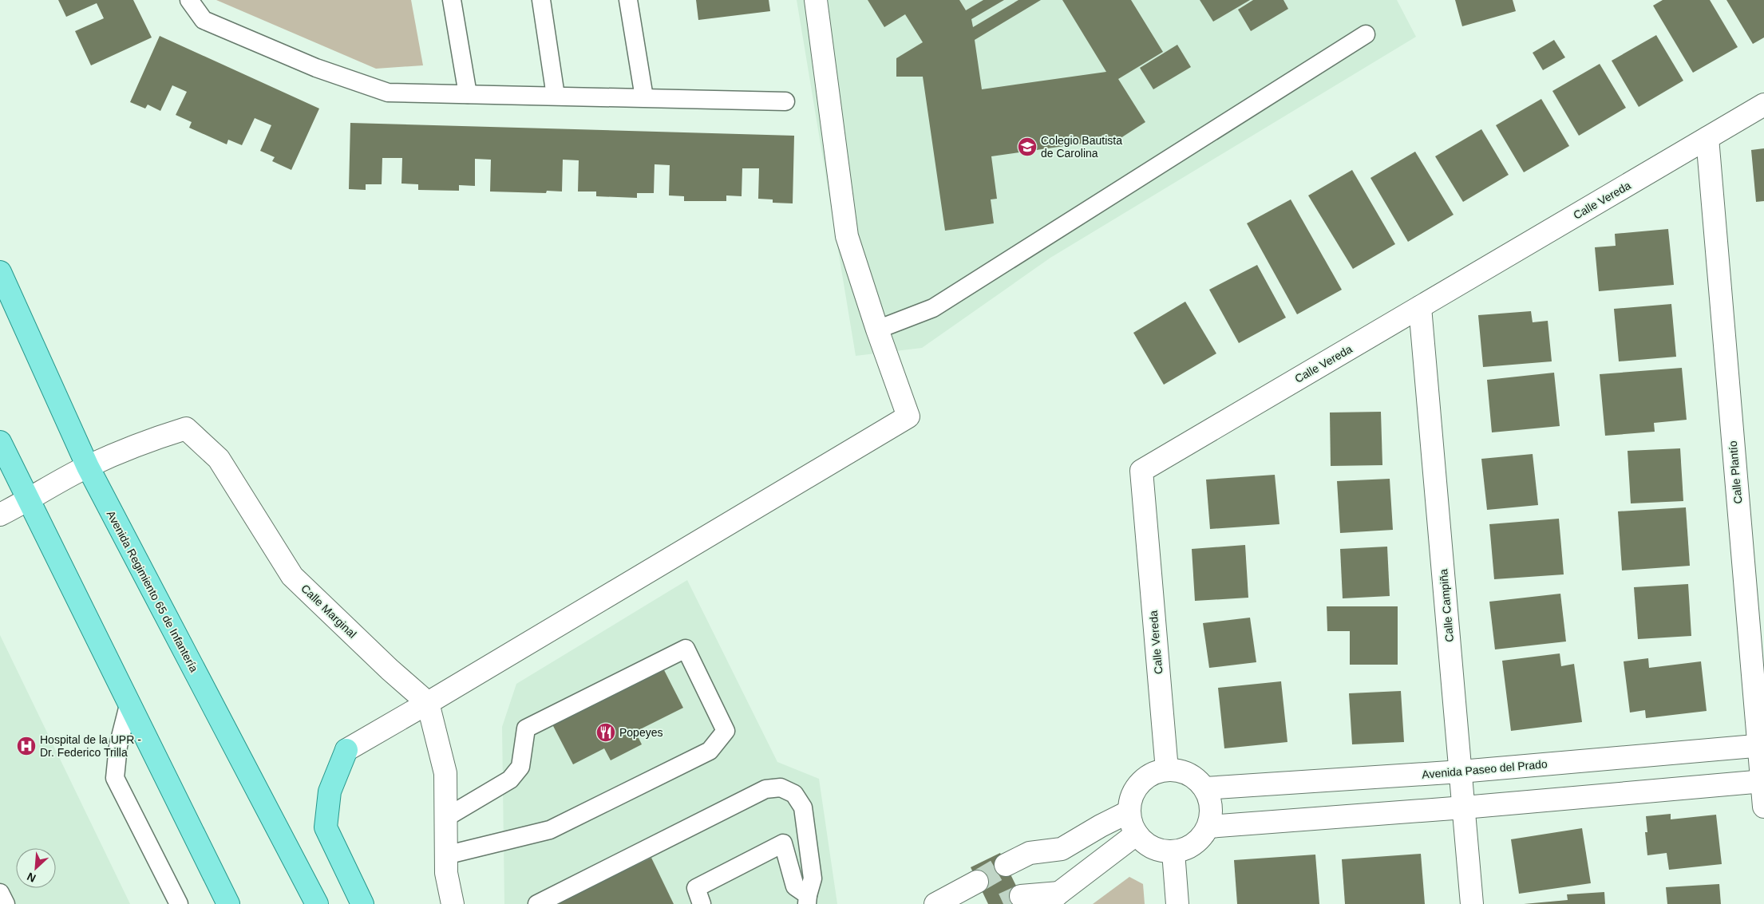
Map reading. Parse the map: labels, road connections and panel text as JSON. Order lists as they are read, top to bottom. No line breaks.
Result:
{"streets":{"main road":["Avenida Regimiento 65 de Infantería"],"street":["Calle Vereda","Calle Plantío","Calle Campiña","Calle Marginal","Avenida Paseo del Prado"]},"crossings":[["Calle Vereda","Calle Plantío"],["Calle Vereda","Calle Campiña"],["Calle Vereda","Avenida Paseo del Prado"],["Calle Plantío","Avenida Paseo del Prado"],["Avenida Regimiento 65 de Infantería","Calle Marginal"],["Calle Campiña","Avenida Paseo del Prado"]],"places":{"school or university":["Colegio Bautista de Carolina"],"restaurant":["Popeyes"],"hospital":["Hospital de la UPR - Dr. Federico Trilla"]},"north":"bottom left"}
